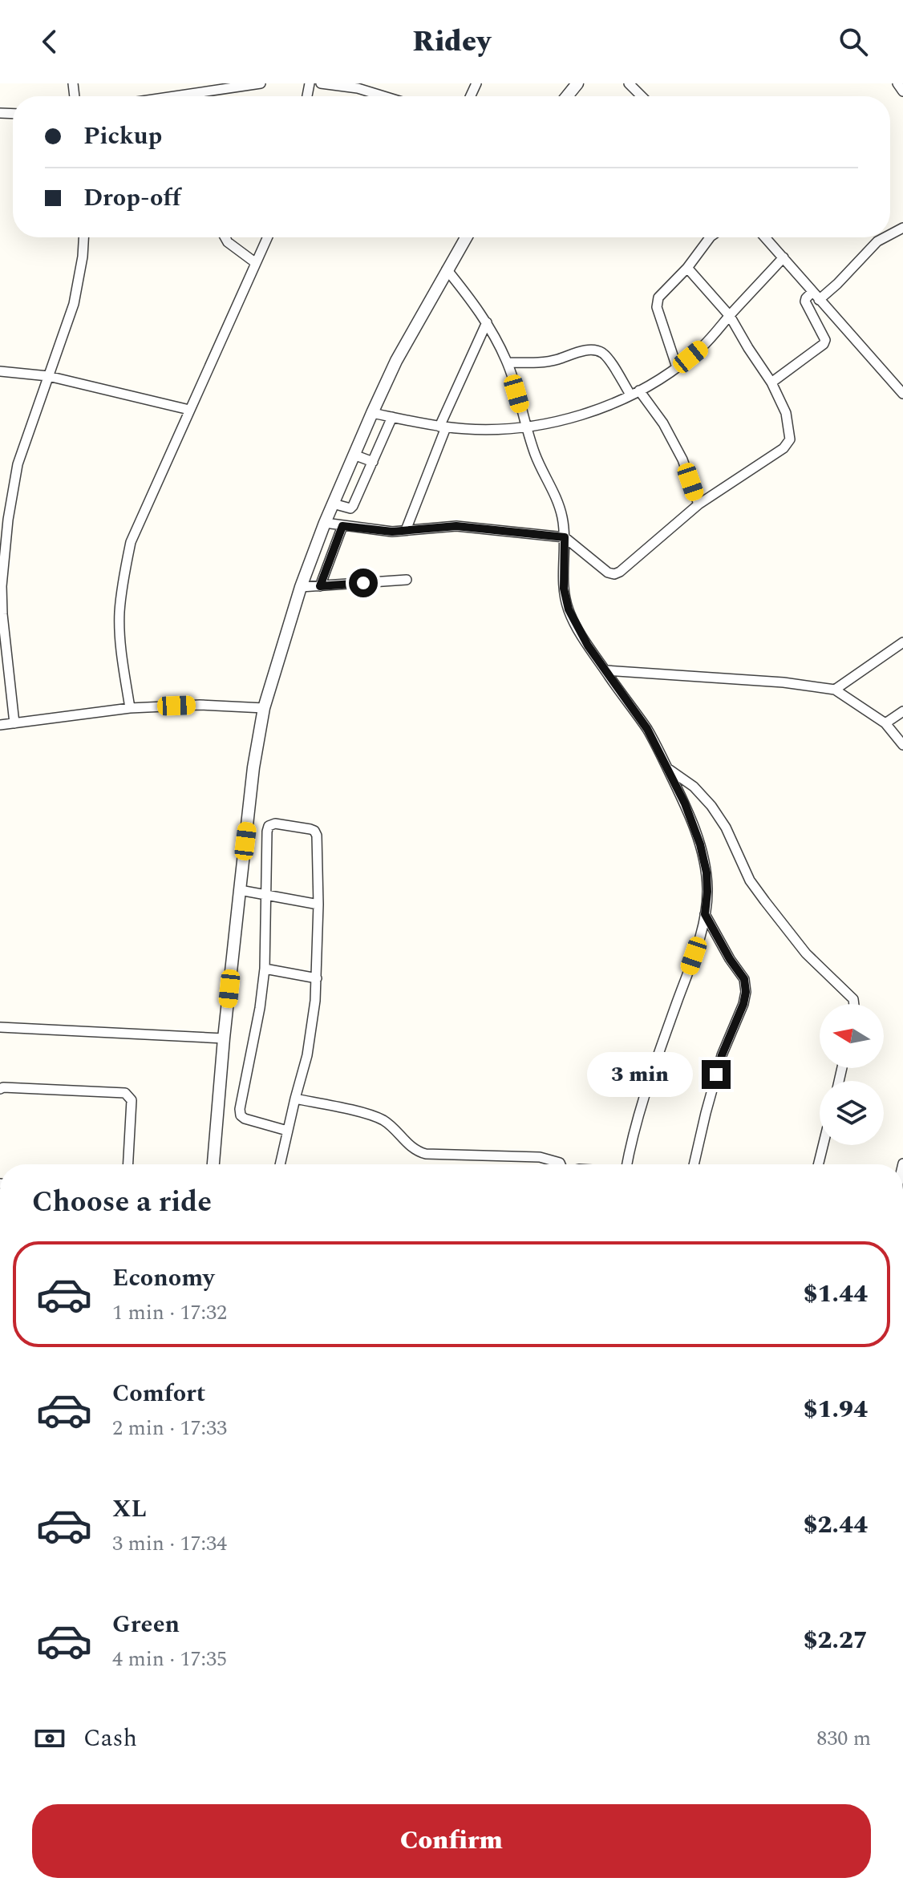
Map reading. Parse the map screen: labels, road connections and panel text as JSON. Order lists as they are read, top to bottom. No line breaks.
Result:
{"north":"left","page":{"header":"Ridey","banner":["Pickup","Drop-off"],"bubble":"3 min","heading":"Choose a ride","list":[{"name":"Economy","note":"1 min · 17:32","value":"$1.44"},{"name":"Comfort","note":"2 min · 17:33","value":"$1.94"},{"name":"XL","note":"3 min · 17:34","value":"$2.44"},{"name":"Green","note":"4 min · 17:35","value":"$2.27"}],"pay":["Cash","830 m"],"buttons":"Confirm"}}
